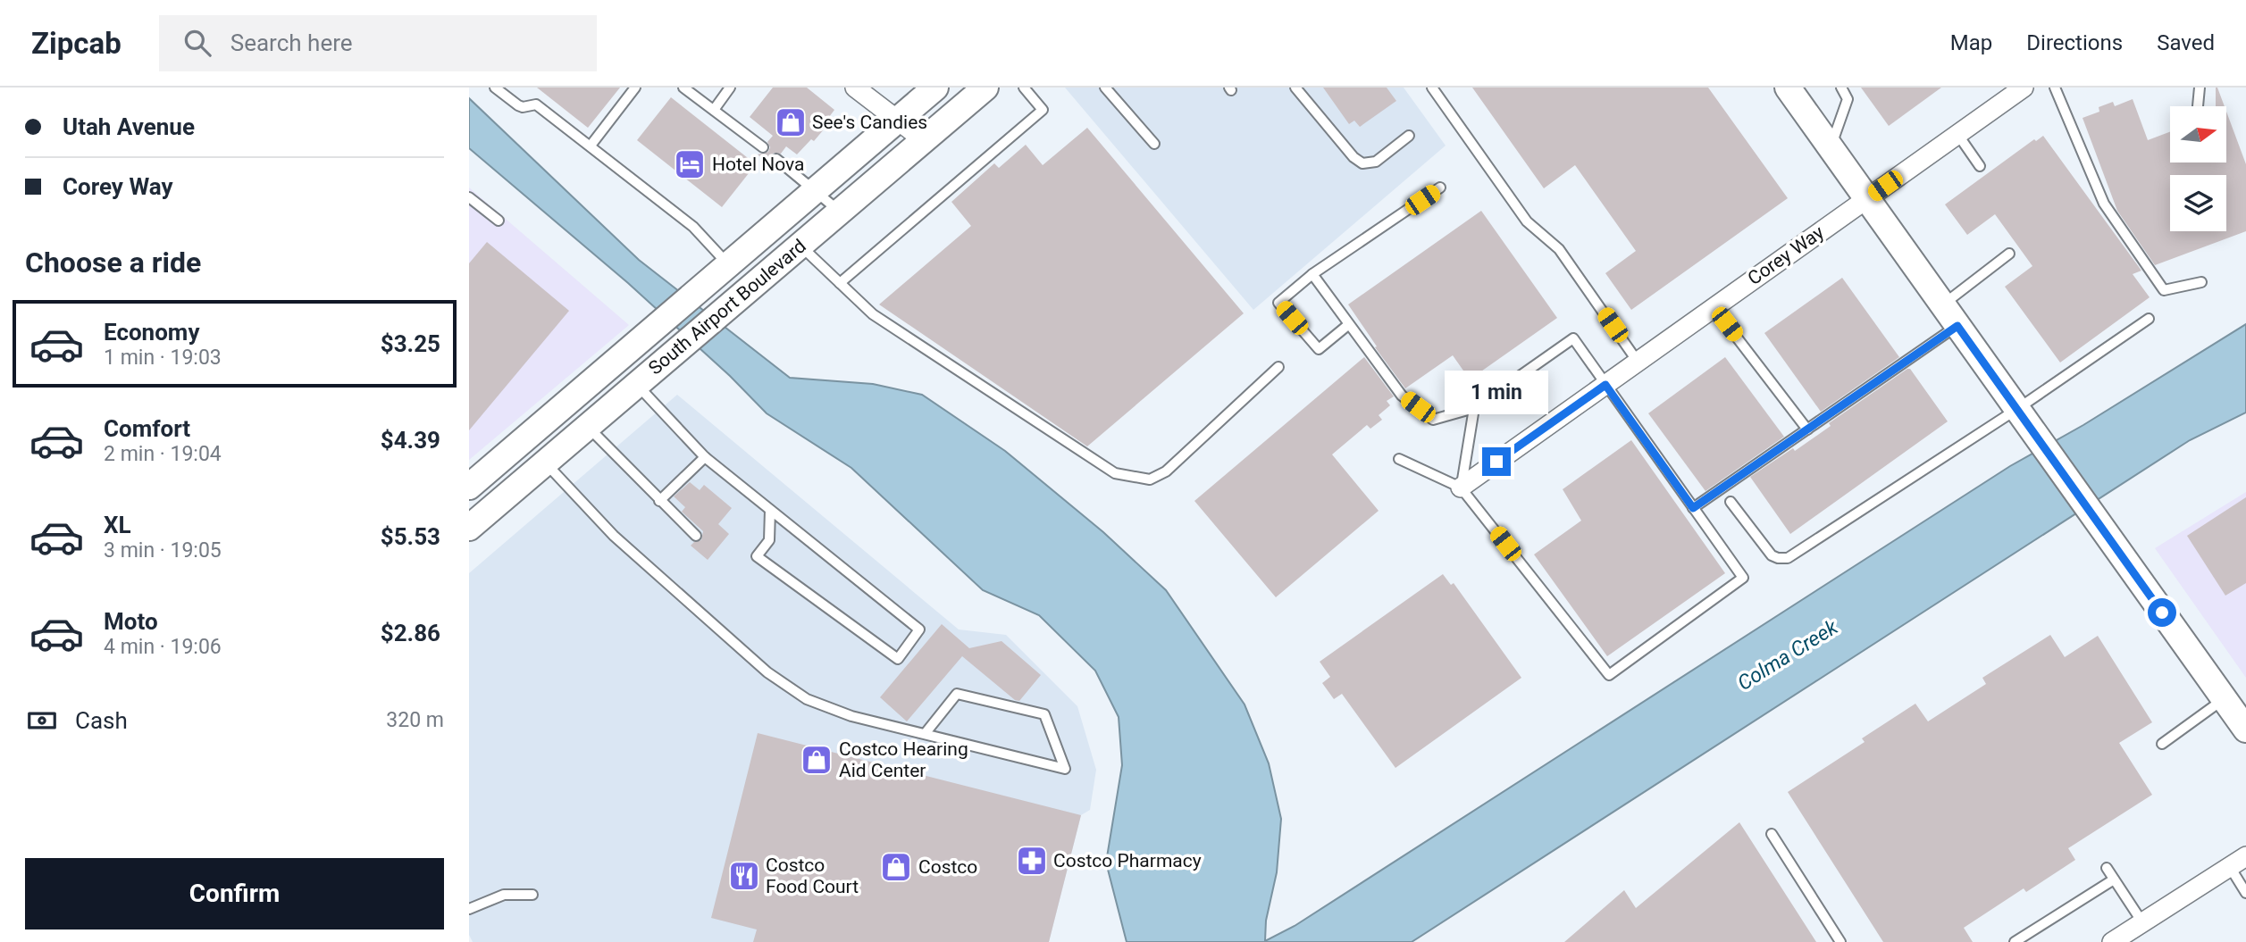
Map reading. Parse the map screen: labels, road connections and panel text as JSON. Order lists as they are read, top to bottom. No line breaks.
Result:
{"streets":{"street":["Corey Way","South Airport Boulevard"]},"water":["Colma Creek"],"places":{"shop":["See's Candies","Costco Hearing Aid Center","Costco"],"hotel":["Hotel Nova"],"pharmacy":["Costco Pharmacy"],"restaurant":["Costco Food Court"]},"north":"right","page":{"header":"Zipcab","search":"Search here","nav":["Map","Directions","Saved"],"banner":["Utah Avenue","Corey Way"],"heading":"Choose a ride","list":[{"name":"Economy","note":"1 min · 19:03","value":"$3.25"},{"name":"Comfort","note":"2 min · 19:04","value":"$4.39"},{"name":"XL","note":"3 min · 19:05","value":"$5.53"},{"name":"Moto","note":"4 min · 19:06","value":"$2.86"}],"bubble":"1 min","pay":["Cash","320 m"],"buttons":"Confirm"}}
